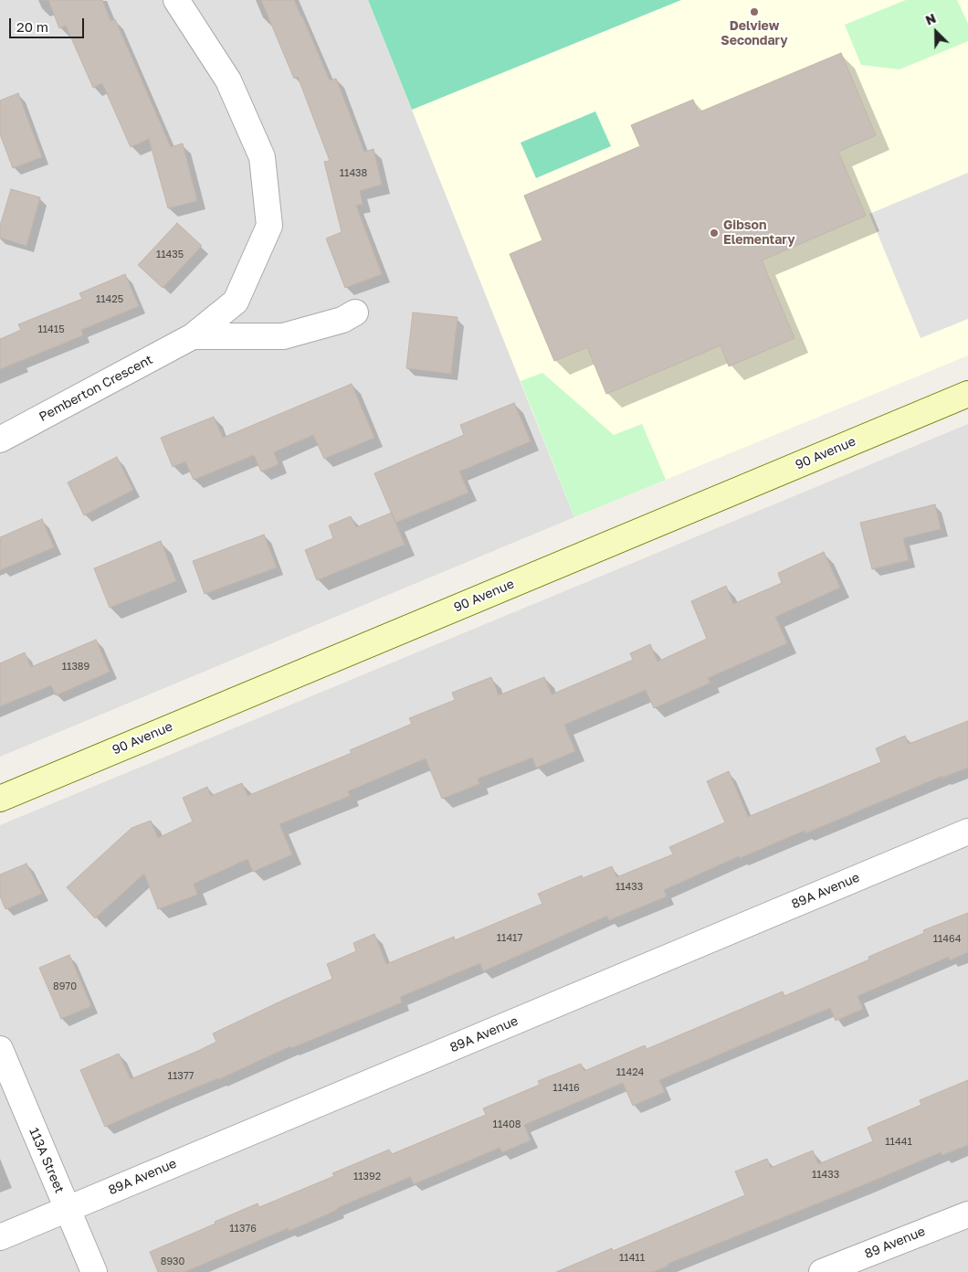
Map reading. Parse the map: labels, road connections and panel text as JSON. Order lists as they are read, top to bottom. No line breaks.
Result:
{"streets":{"street":["Pemberton Crescent","90 Avenue","89A Avenue","113A Street","89 Avenue"]},"crossings":[["89A Avenue","113A Street"]],"places":["Delview Secondary","Gibson Elementary"],"house_numbers":["11438","11435","11425","11415","11389","11433","11417","11464","8970","11424","11377","11416","11408","11441","11433","11392","11376","11411","8930"],"scale_bar":"20 m","north":"top left"}
